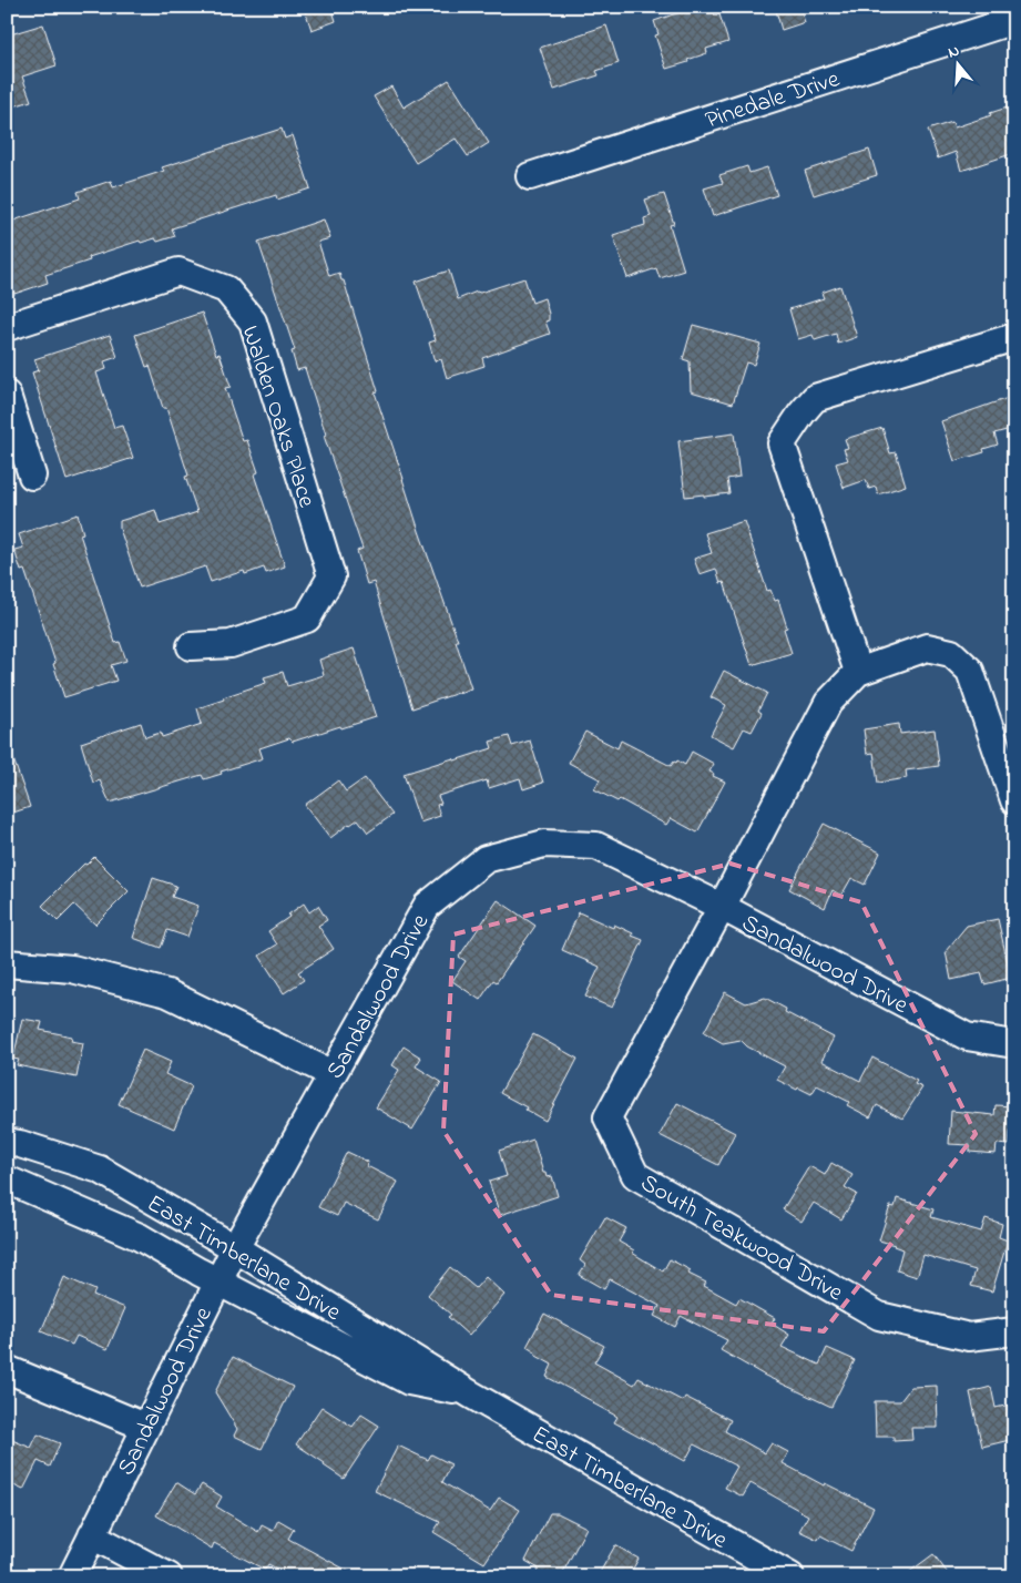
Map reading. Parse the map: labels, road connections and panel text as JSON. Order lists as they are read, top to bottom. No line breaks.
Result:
{"streets":{"street":["Pinedale Drive","Walden Oaks Place","Sandalwood Drive","South Teakwood Drive","East Timberlane Drive"]},"crossings":[["Sandalwood Drive","South Teakwood Drive"],["Sandalwood Drive","East Timberlane Drive"]],"north":"top"}
